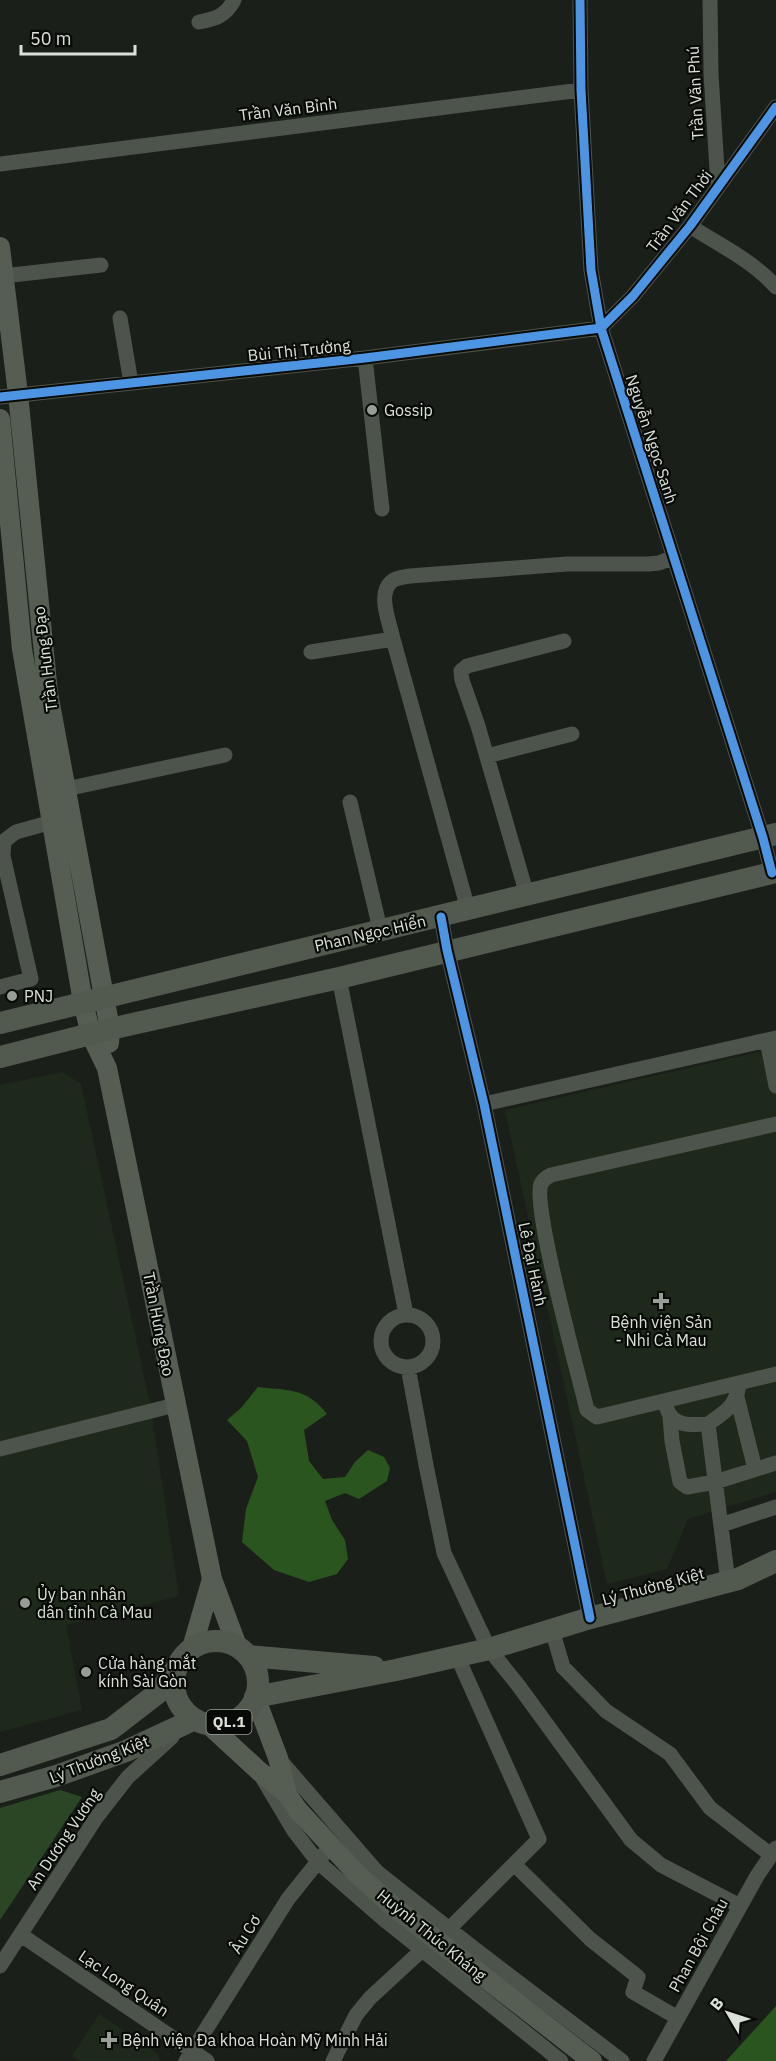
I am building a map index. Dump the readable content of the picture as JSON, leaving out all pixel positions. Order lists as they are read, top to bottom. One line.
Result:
{"streets":{"highway":["Phan Ngọc Hiển","Lý Thường Kiệt","QL.1"],"main road":["Trần Hưng Đạo","Huỳnh Thúc Kháng"],"street":["Trần Văn Phú","Trần Văn Bỉnh","Trần Văn Thời","Bùi Thị Trường","Nguyễn Ngọc Sanh","Lê Đại Hành","An Dương Vương","Âu Cơ","Phan Bội Châu","Lạc Long Quân"]},"crossings":[["Trần Văn Phú","Trần Văn Thời"],["Trần Văn Bỉnh","Nguyễn Ngọc Sanh"],["Trần Văn Thời","Bùi Thị Trường"],["Trần Văn Thời","Nguyễn Ngọc Sanh"],["Bùi Thị Trường","Nguyễn Ngọc Sanh"],["Bùi Thị Trường","Trần Hưng Đạo"],["Nguyễn Ngọc Sanh","Phan Ngọc Hiển"],["Trần Hưng Đạo","Phan Ngọc Hiển"],["Trần Hưng Đạo","Lý Thường Kiệt"],["Trần Hưng Đạo","QL.1"],["Trần Hưng Đạo","An Dương Vương"],["Trần Hưng Đạo","Huỳnh Thúc Kháng"],["Phan Ngọc Hiển","Lê Đại Hành"],["Lê Đại Hành","Lý Thường Kiệt"],["Lý Thường Kiệt","QL.1"],["Lý Thường Kiệt","An Dương Vương"],["Lý Thường Kiệt","Huỳnh Thúc Kháng"],["QL.1","An Dương Vương"],["QL.1","Huỳnh Thúc Kháng"],["An Dương Vương","Huỳnh Thúc Kháng"],["An Dương Vương","Lạc Long Quân"],["Âu Cơ","Lạc Long Quân"]],"places":{"other":["Gossip","PNJ","Ủy ban nhân dân tỉnh Cà Mau","Cửa hàng mắt kính Sài Gòn"],"health":["Bệnh viện Sản - Nhi Cà Mau","Bệnh viện Đa khoa Hoàn Mỹ Minh Hải"]},"scale_bar":"50 m","north":"top left"}
